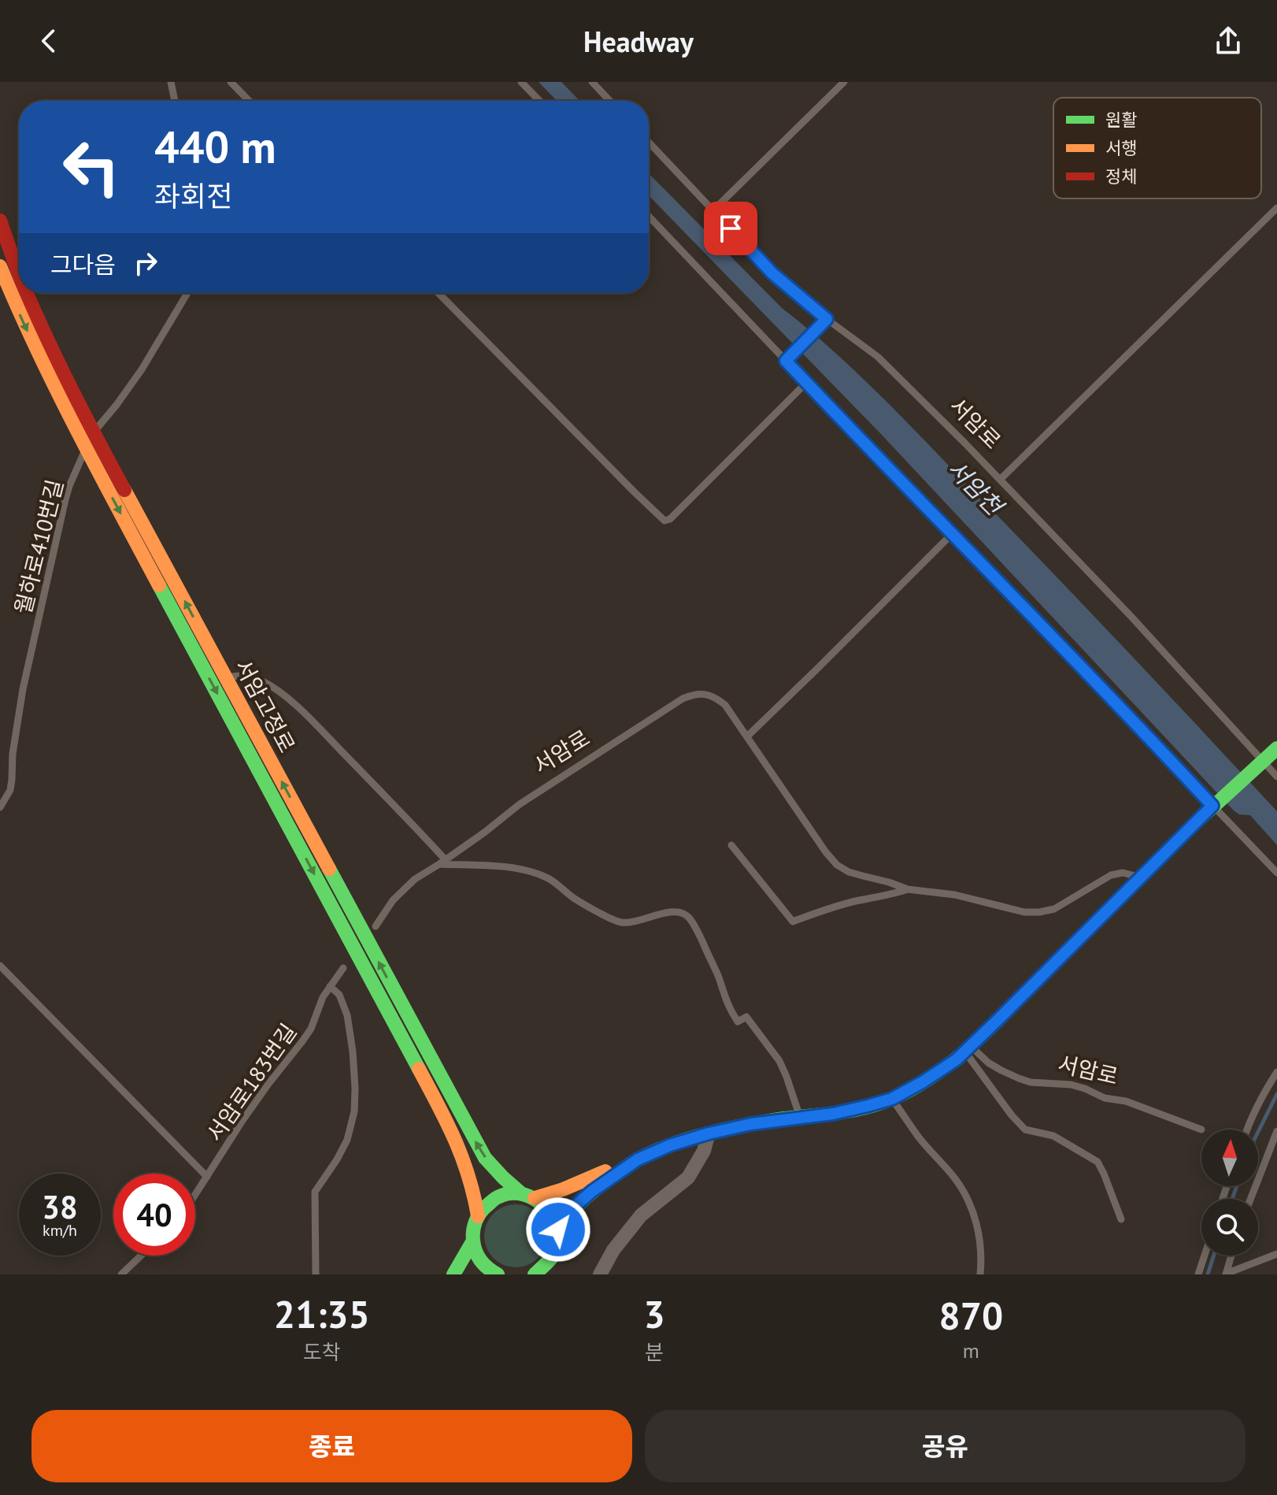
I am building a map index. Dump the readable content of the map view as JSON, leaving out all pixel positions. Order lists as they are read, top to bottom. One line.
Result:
{"streets":{"main road":["서암고정로"],"lane":["서암로","월하로410번길","서암로183번길"]},"crossings":[["월하로410번길","서암고정로"]],"water":["서암천"],"legend":["원활","서행","정체"],"north":"top","page":{"header":"Headway","turn":["440 m","좌회전"],"then":"그다음","speed":"38 km/h","limit":"40","eta":["21:35","도착","3","분","870","m"],"buttons":["종료","공유"]}}
